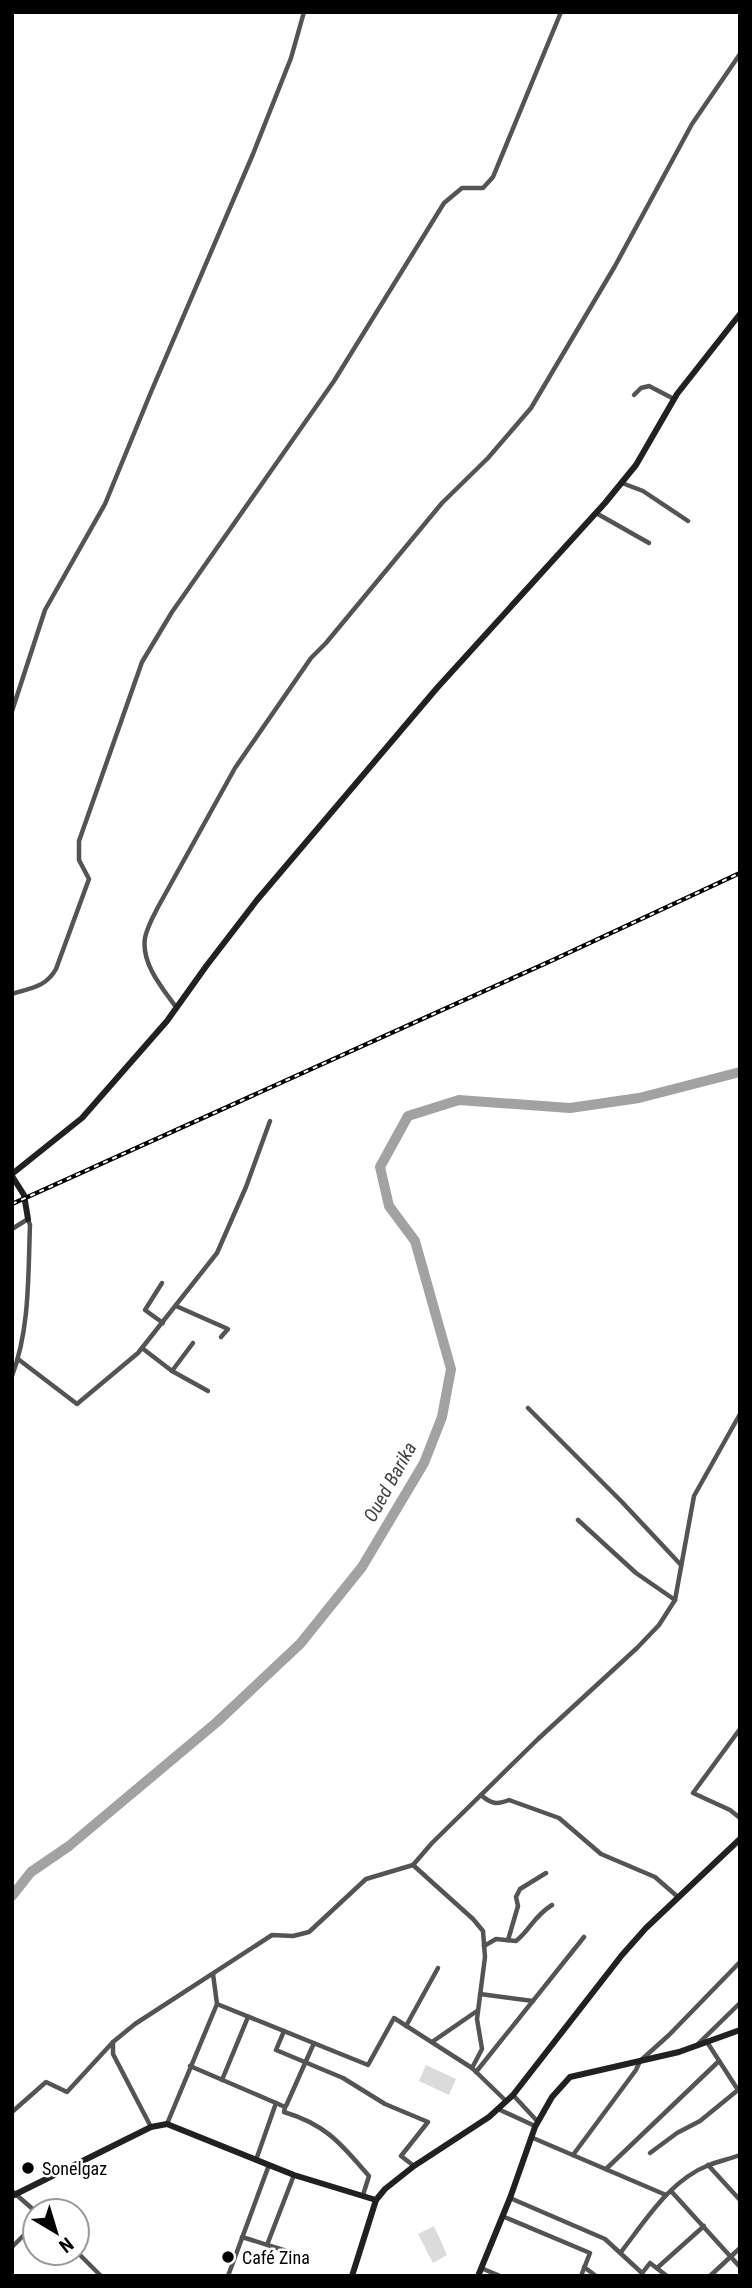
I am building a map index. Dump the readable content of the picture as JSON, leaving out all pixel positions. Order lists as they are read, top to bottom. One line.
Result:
{"water":["Oued Barika"],"places":["Sonelgaz","Café Zina"],"north":"bottom right"}
